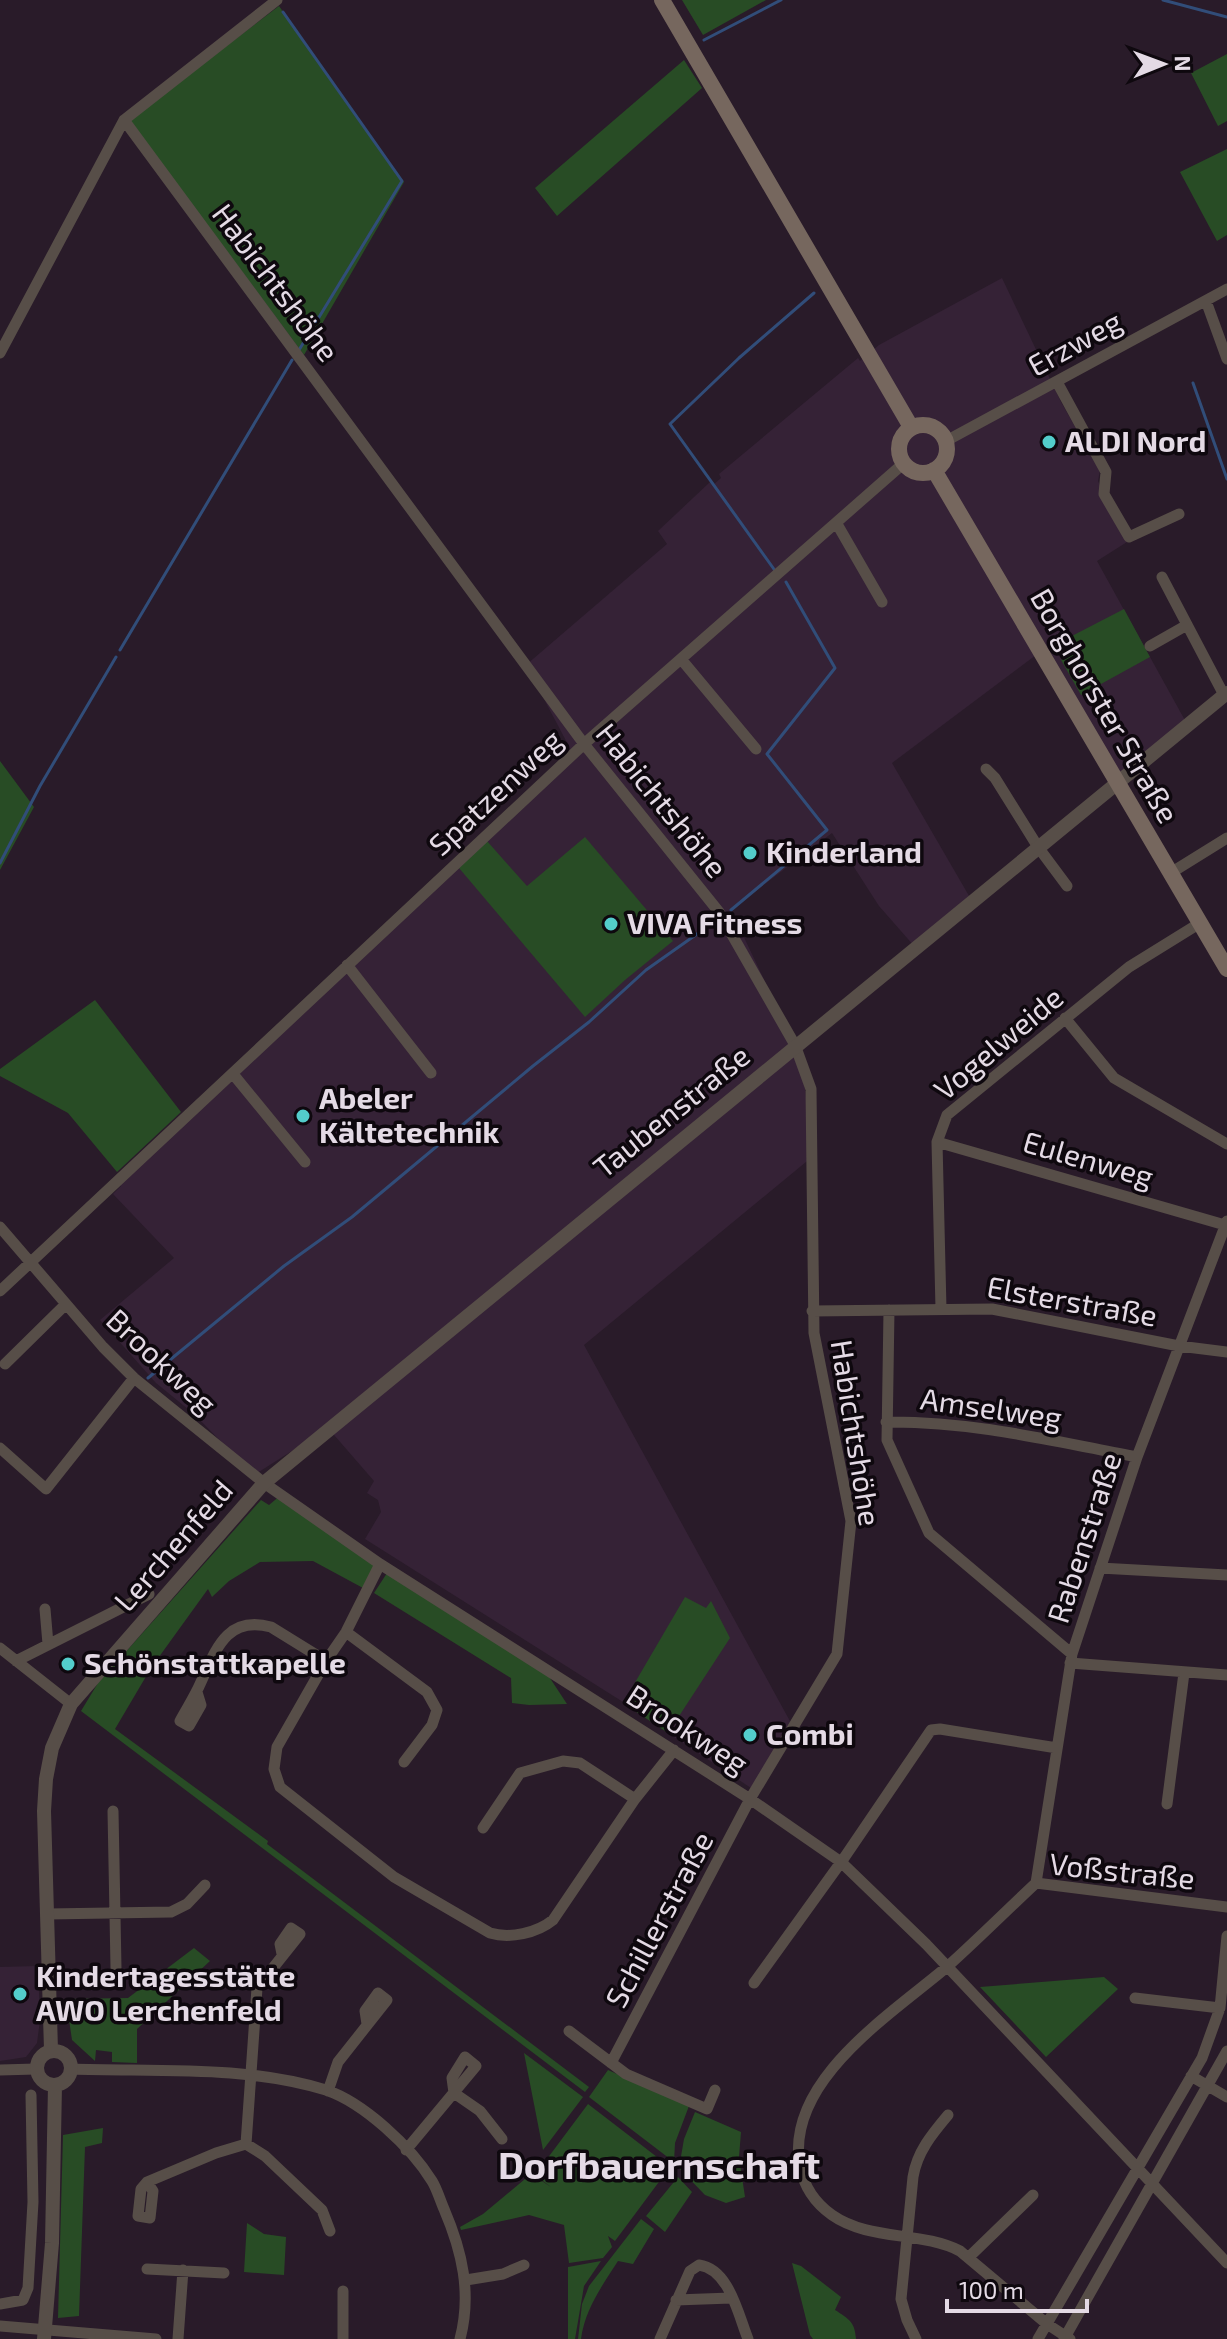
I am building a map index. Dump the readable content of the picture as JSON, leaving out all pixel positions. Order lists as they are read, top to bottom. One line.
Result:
{"streets":{"main road":["Borghorster Straße"],"street":["Habichtshöhe","Erzweg","Spatzenweg","Vogelweide","Taubenstraße","Eulenweg","Elsterstraße","Brookweg","Amselweg","Rabenstraße","Lerchenfeld","Voßstraße","Schillerstraße"]},"crossings":[["Habichtshöhe","Spatzenweg"],["Habichtshöhe","Taubenstraße"],["Habichtshöhe","Elsterstraße"],["Habichtshöhe","Brookweg"],["Habichtshöhe","Schillerstraße"],["Erzweg","Borghorster Straße"],["Erzweg","Spatzenweg"],["Borghorster Straße","Spatzenweg"],["Borghorster Straße","Vogelweide"],["Borghorster Straße","Taubenstraße"],["Spatzenweg","Brookweg"],["Vogelweide","Eulenweg"],["Vogelweide","Elsterstraße"],["Taubenstraße","Brookweg"],["Taubenstraße","Lerchenfeld"],["Eulenweg","Rabenstraße"],["Elsterstraße","Rabenstraße"],["Brookweg","Lerchenfeld"],["Brookweg","Voßstraße"],["Brookweg","Schillerstraße"],["Amselweg","Rabenstraße"],["Rabenstraße","Voßstraße"]],"districts":["Dorfbauernschaft"],"places":["ALDI Nord","Kinderland","VIVA Fitness","Abeler Kältetechnik","Schönstattkapelle","Combi","Kindertagesstätte AWO Lerchenfeld"],"scale_bar":"100 m","north":"right"}
